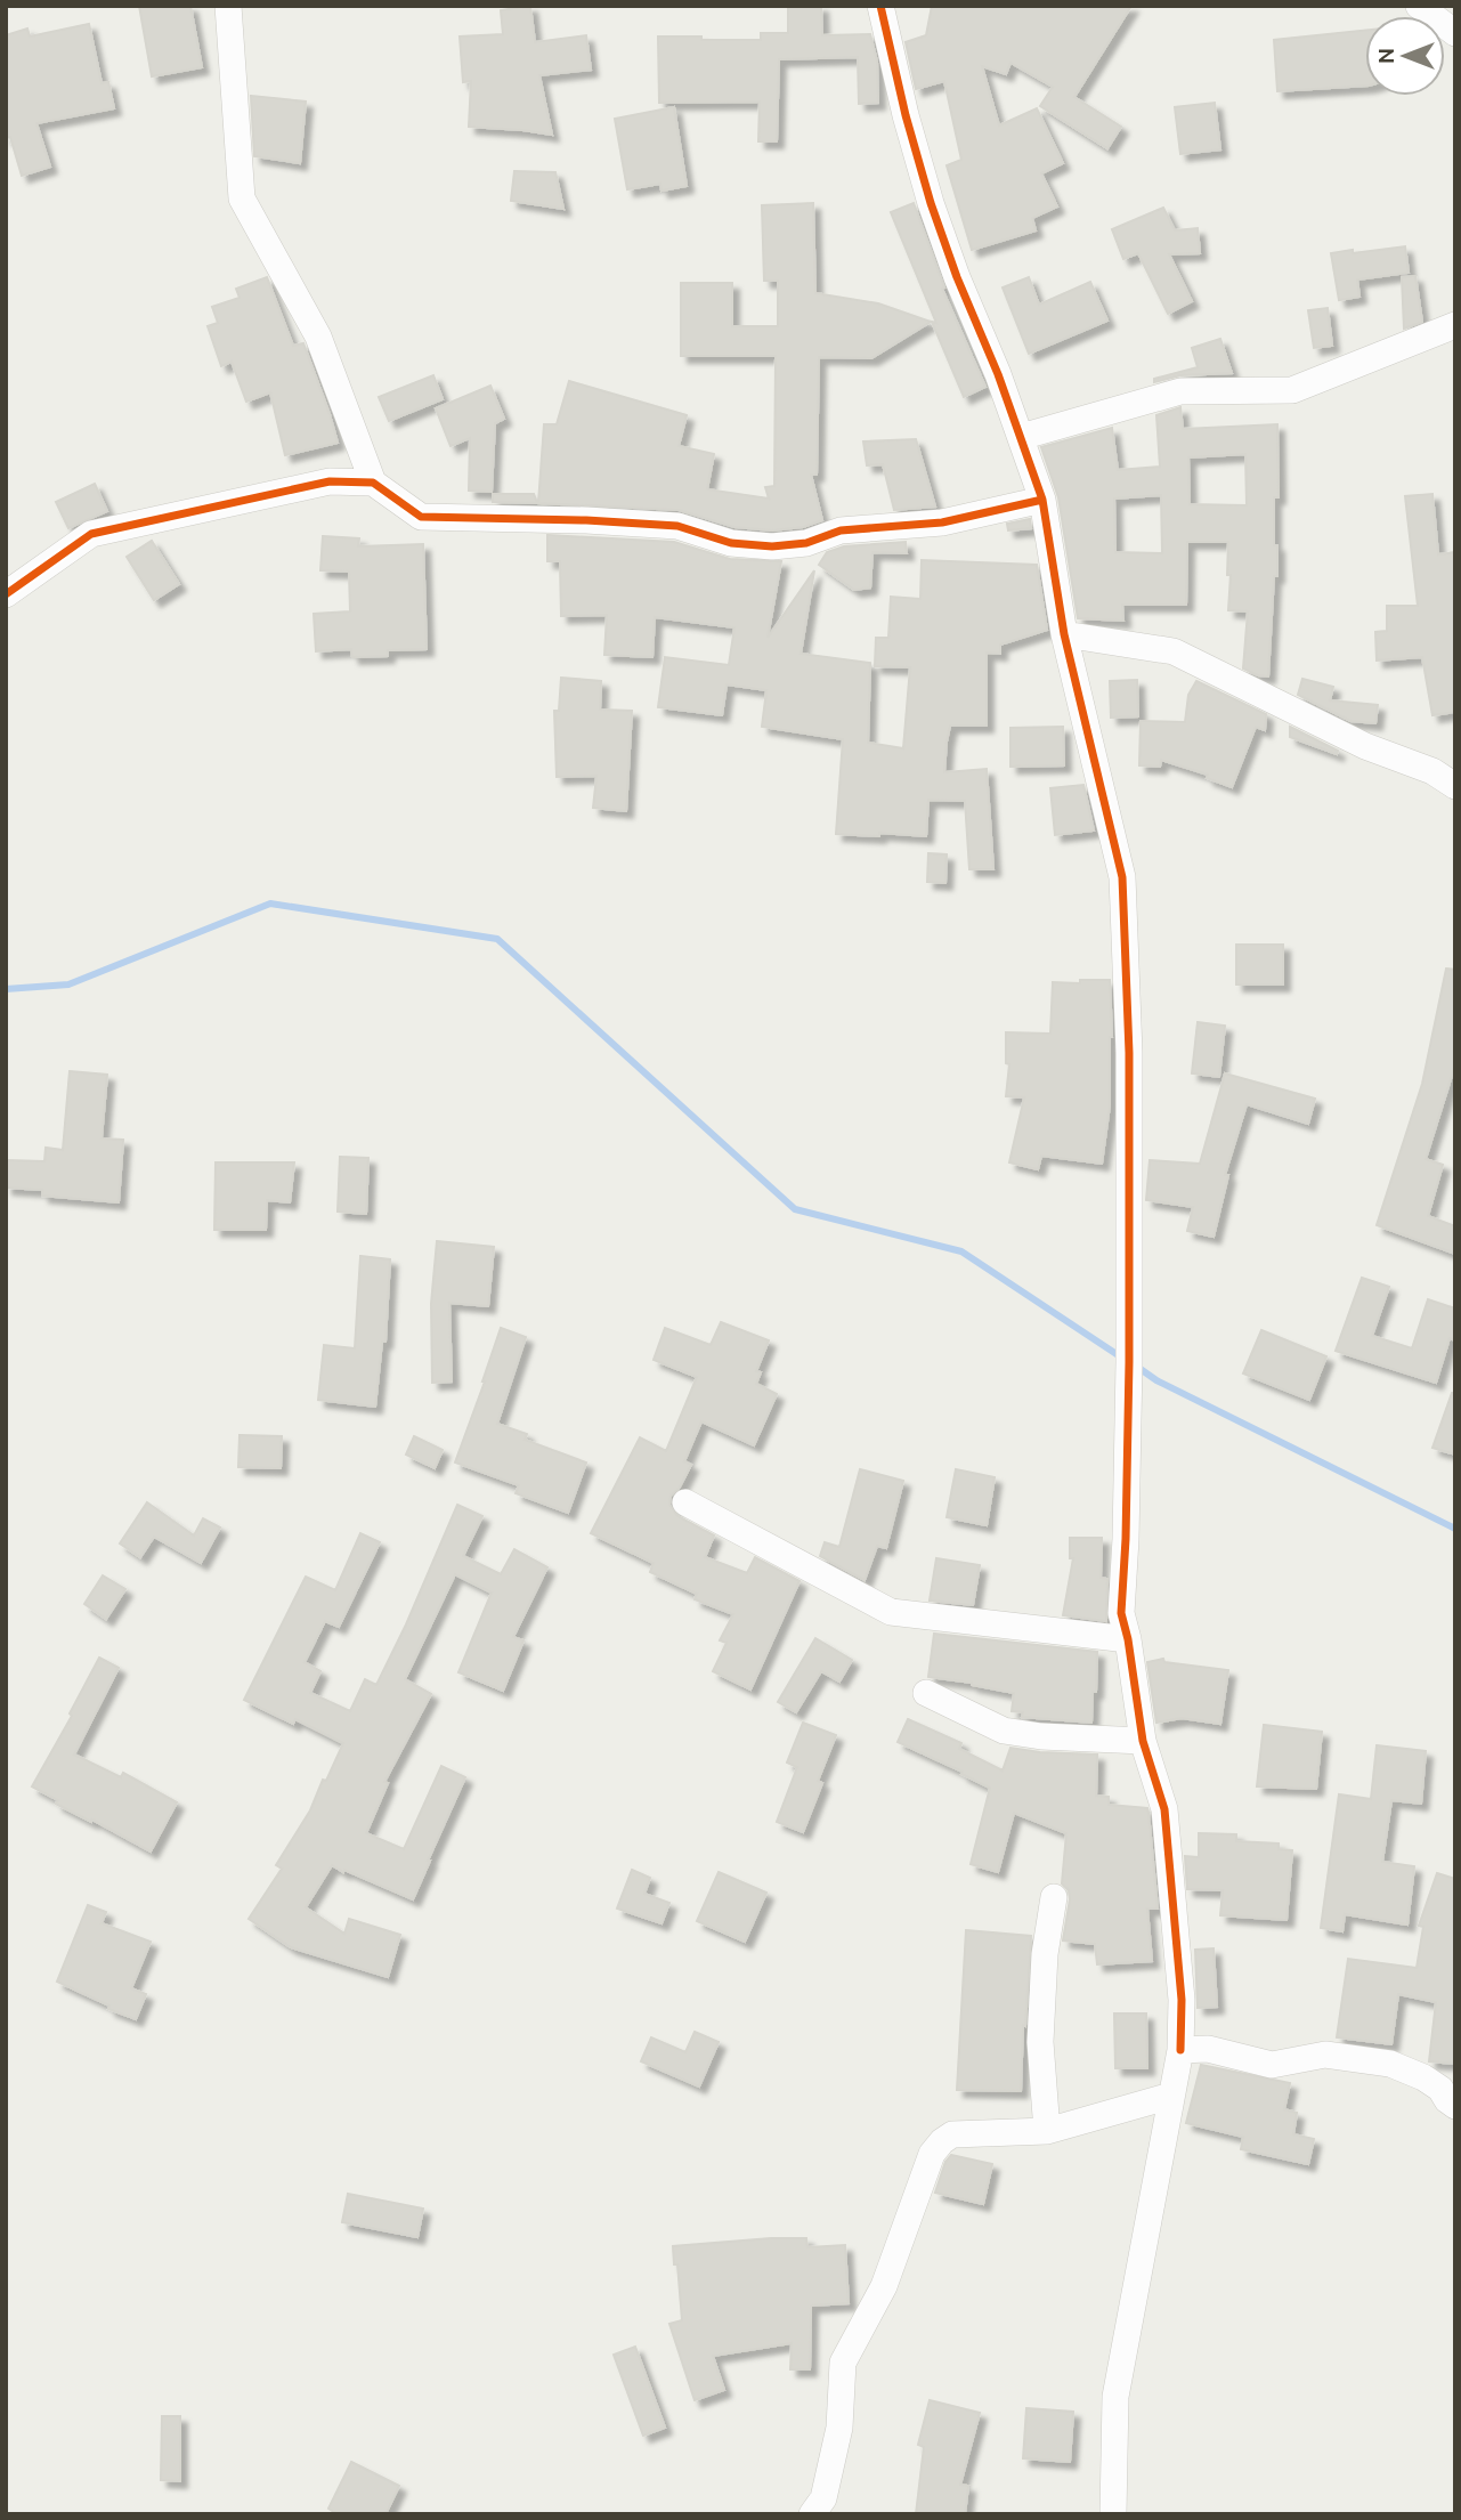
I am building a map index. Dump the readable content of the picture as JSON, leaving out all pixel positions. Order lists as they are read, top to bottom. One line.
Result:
{"north":"left"}
